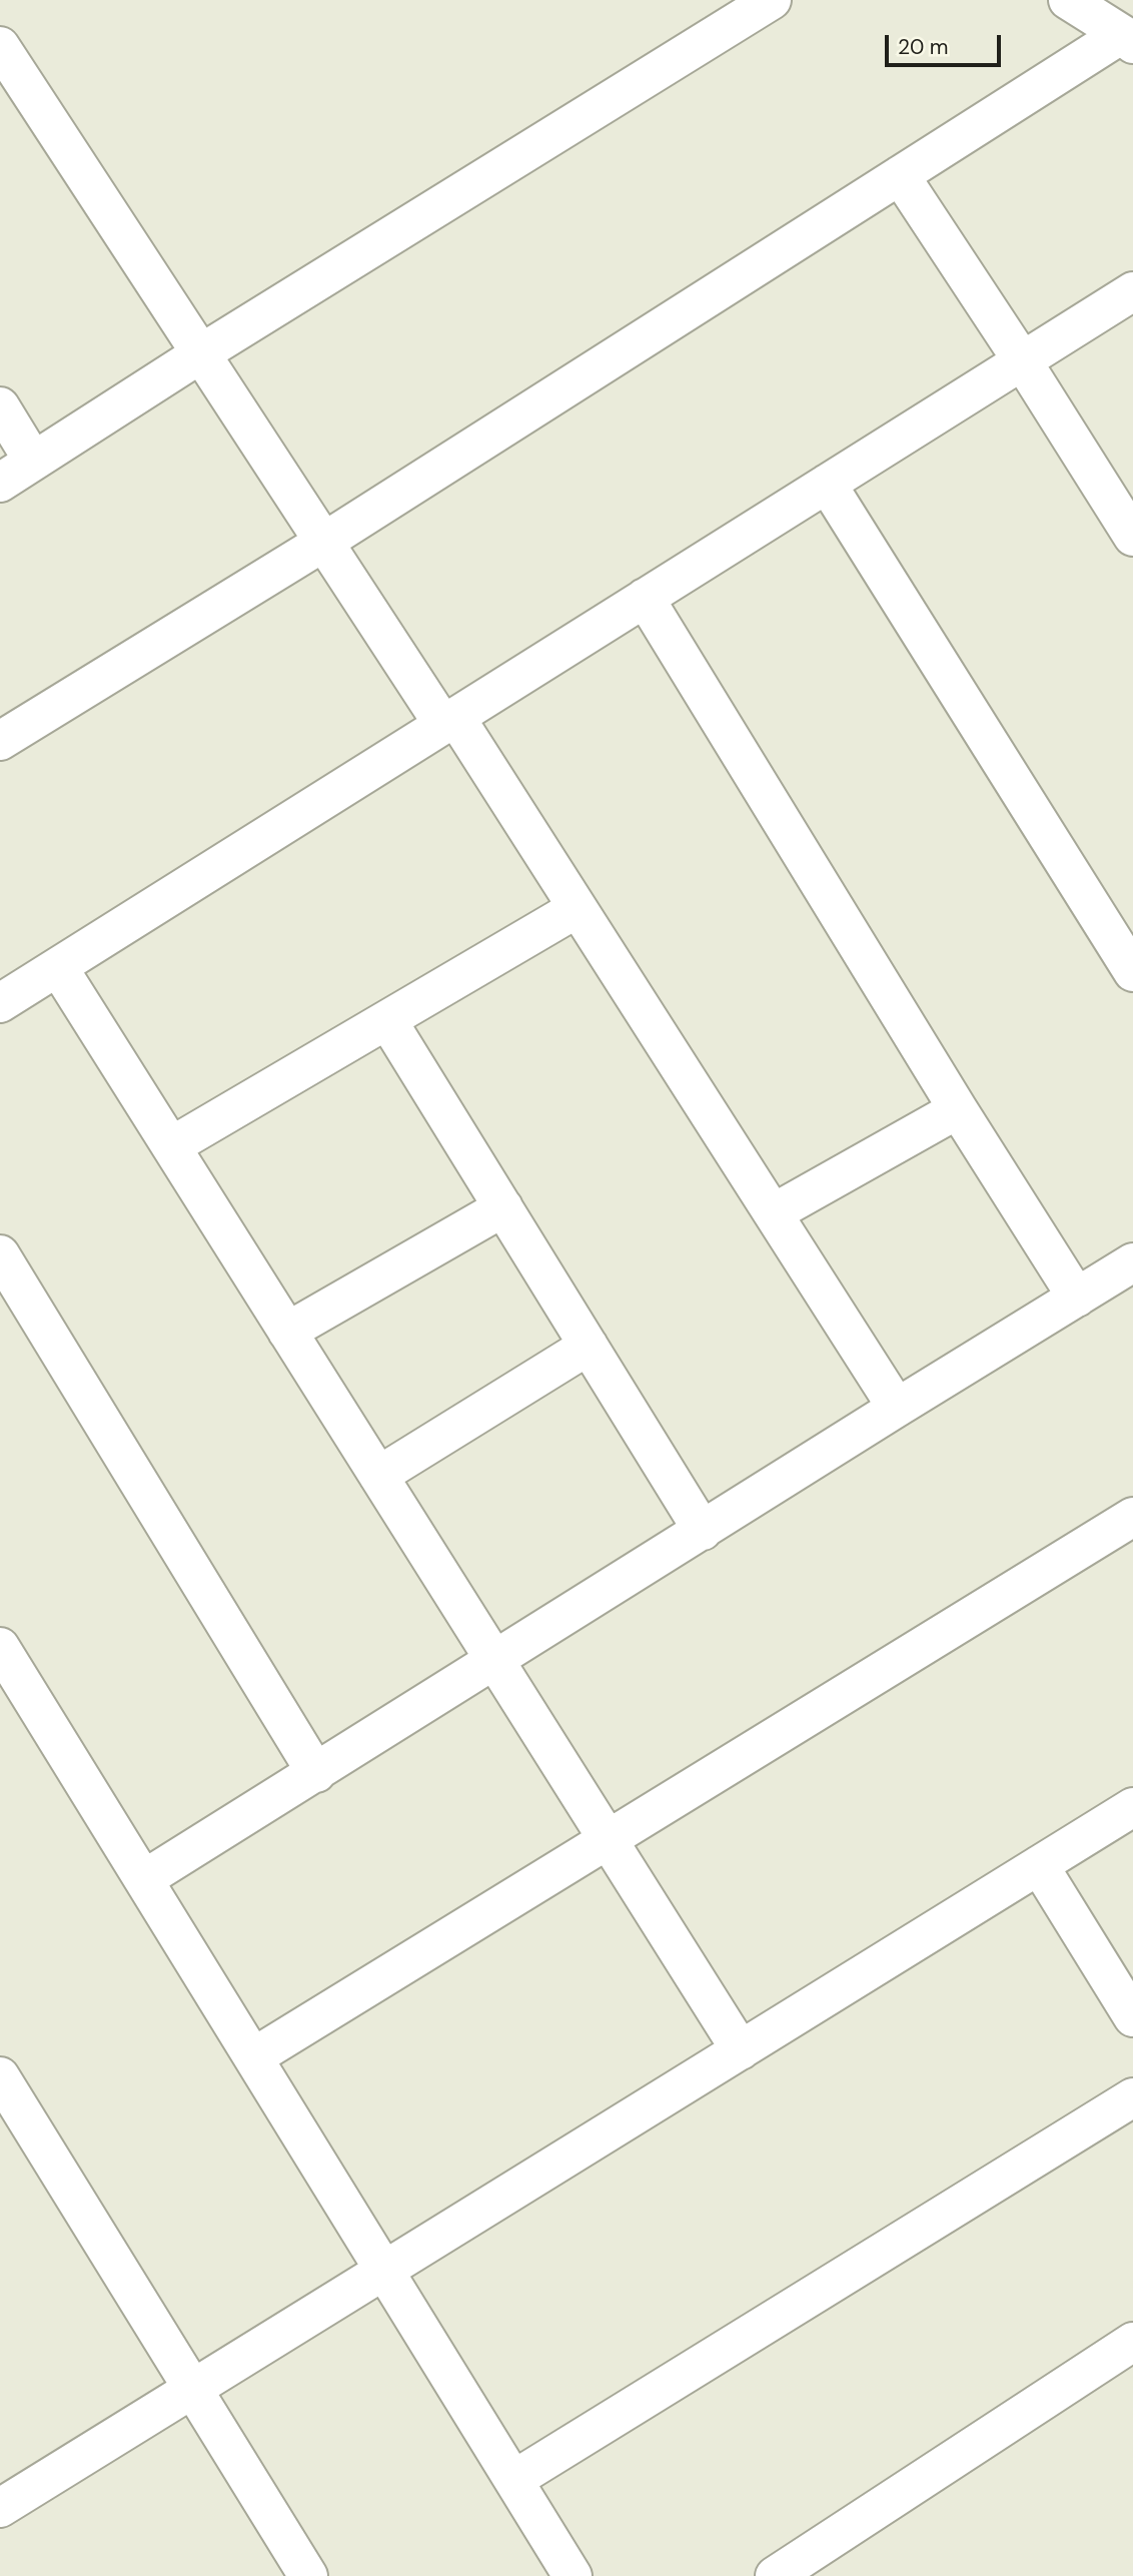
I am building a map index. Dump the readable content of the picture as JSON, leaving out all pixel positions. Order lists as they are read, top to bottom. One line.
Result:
{"scale_bar":"20 m"}
